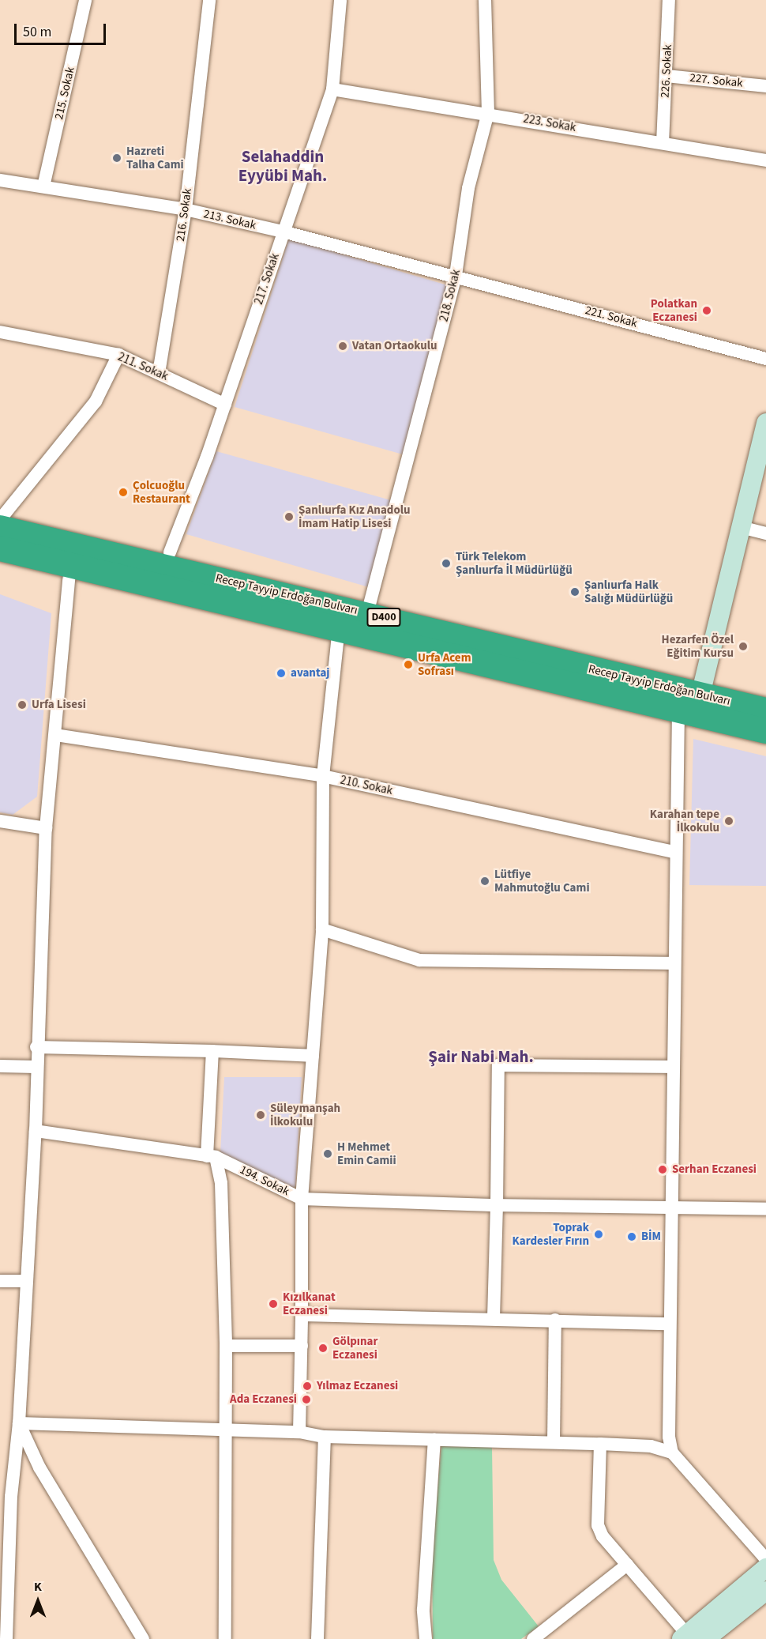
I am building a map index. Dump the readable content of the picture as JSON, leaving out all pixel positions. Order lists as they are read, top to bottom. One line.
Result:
{"streets":{"highway":["Recep Tayyip Erdoğan Bulvarı","D400"],"street":["226. Sokak","227. Sokak","215. Sokak","223. Sokak","216. Sokak","213. Sokak","217. Sokak","218. Sokak","221. Sokak","211. Sokak","210. Sokak","194. Sokak"]},"crossings":[["226. Sokak","227. Sokak"],["226. Sokak","223. Sokak"],["215. Sokak","213. Sokak"],["223. Sokak","217. Sokak"],["223. Sokak","218. Sokak"],["216. Sokak","213. Sokak"],["216. Sokak","211. Sokak"],["213. Sokak","217. Sokak"],["213. Sokak","218. Sokak"],["213. Sokak","221. Sokak"],["217. Sokak","211. Sokak"],["218. Sokak","221. Sokak"],["218. Sokak","Recep Tayyip Erdoğan Bulvarı"]],"districts":["Selahaddin Eyyübi Mah.","Şair Nabi Mah."],"places":["Hazreti Talha Cami","Polatkan Eczanesi","Vatan Ortaokulu","Çolcuoğlu Restaurant","Şanlıurfa Kız Anadolu İmam Hatip Lisesi","Türk Telekom Şanlıurfa İl Müdürlüğü","Şanlıurfa Halk Salığı Müdürlüğü","Hezarfen Özel Eğitim Kursu","Urfa Acem Sofrası","avantaj","Urfa Lisesi","Karahan tepe İlkokulu","Lütfiye Mahmutoğlu Cami","Süleymanşah İlkokulu","H Mehmet Emin Camii","Serhan Eczanesi","Toprak Kardesler Fırın","BİM","Kızılkanat Eczanesi","Gölpınar Eczanesi","Yılmaz Eczanesi","Ada Eczanesi"],"scale_bar":"50 m","north":"top"}
